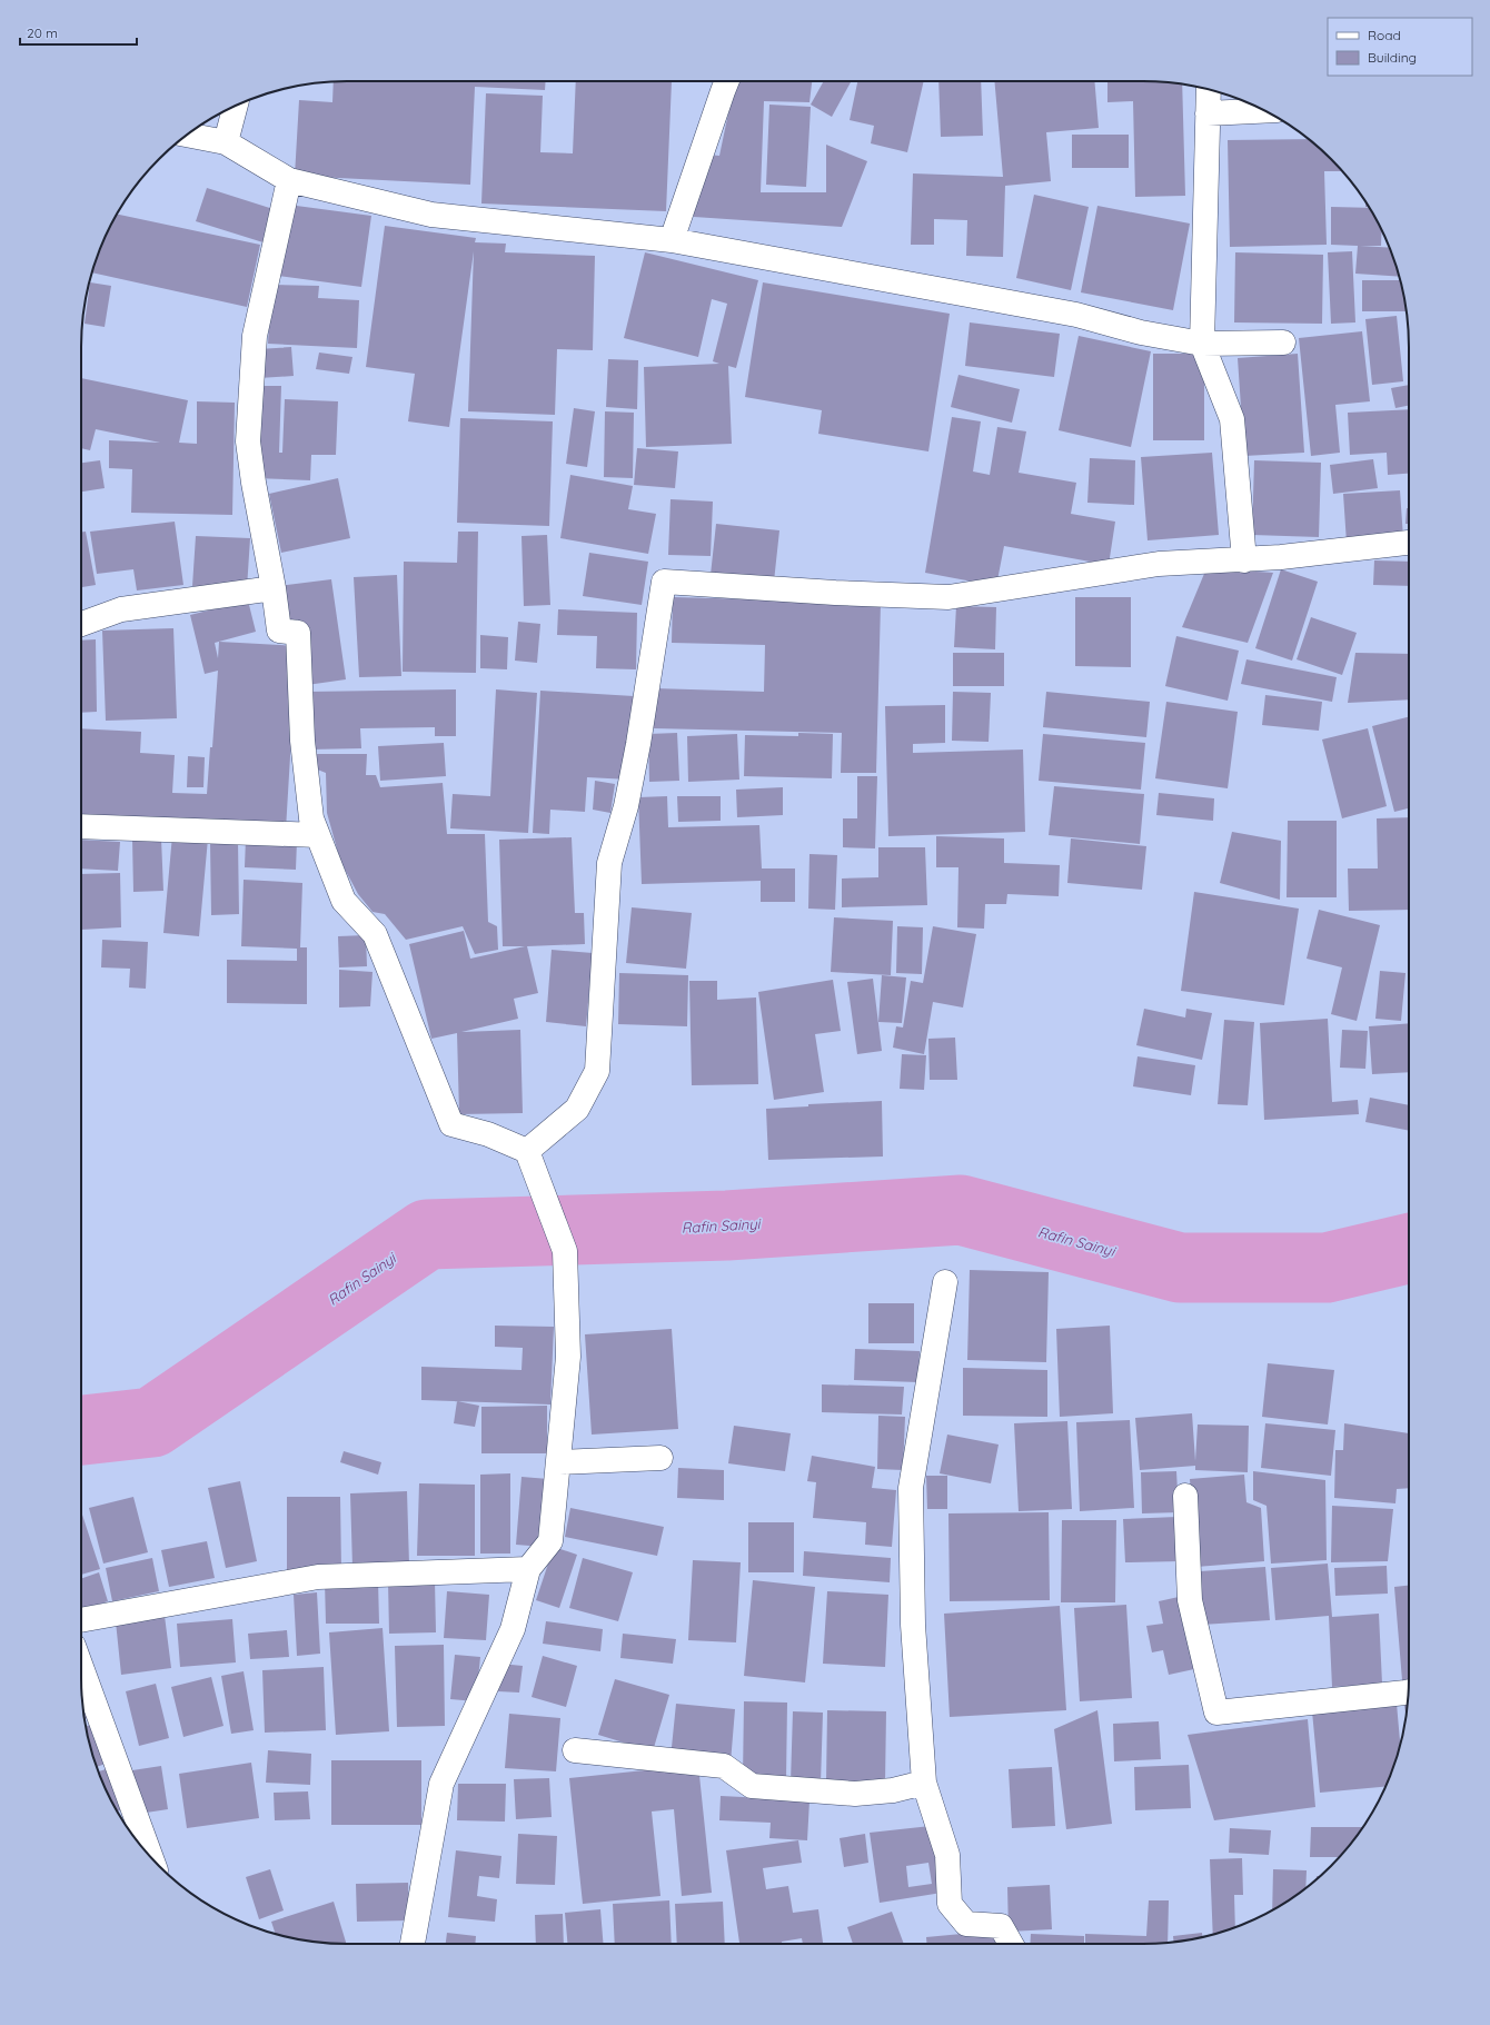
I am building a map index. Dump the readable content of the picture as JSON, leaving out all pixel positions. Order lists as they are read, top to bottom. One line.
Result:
{"water":["Rafin Sainyi"],"legend":["Road","Building"],"scale_bar":"20 m"}
